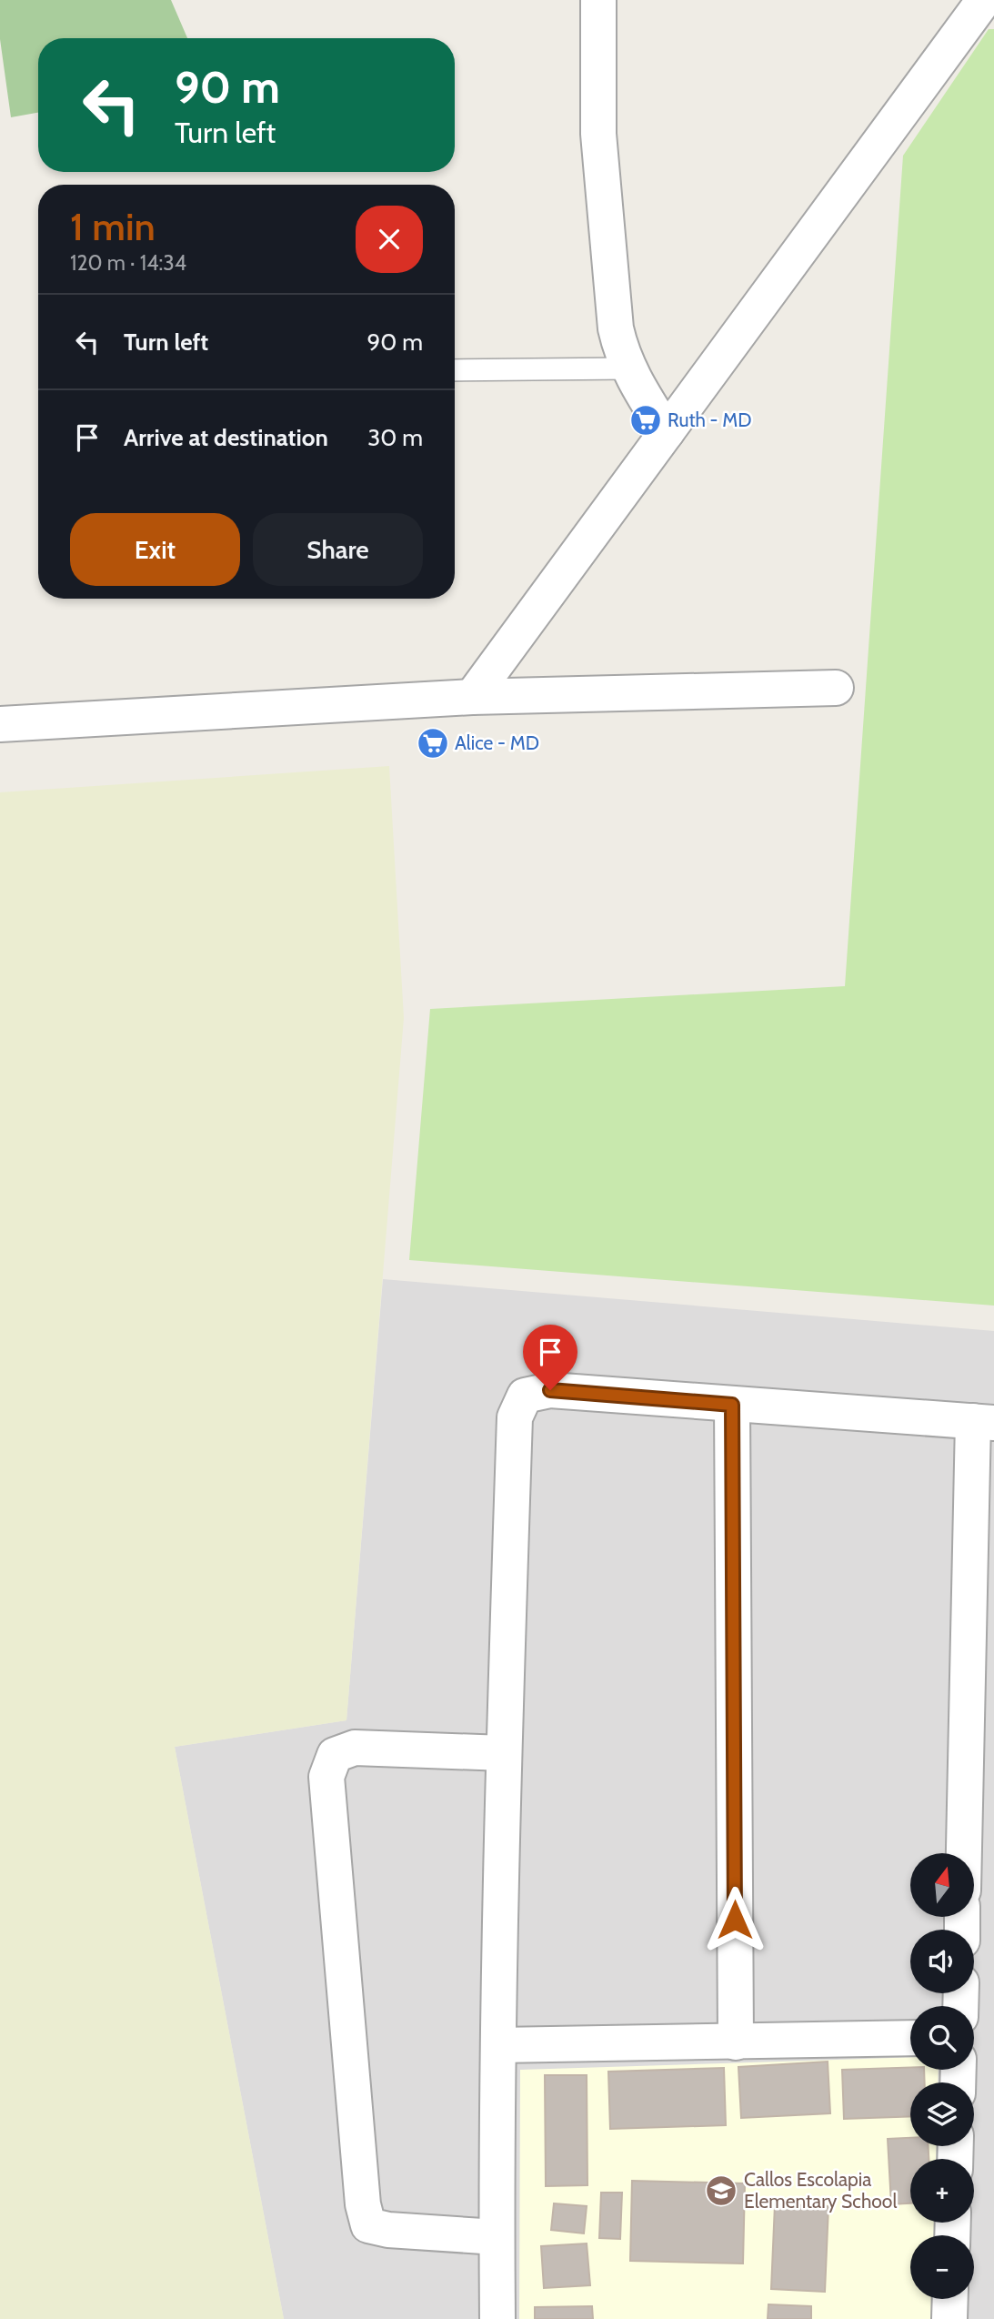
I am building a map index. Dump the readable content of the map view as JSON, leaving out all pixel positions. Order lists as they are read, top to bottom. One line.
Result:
{"places":{"supermarket":["Ruth - MD","Alice - MD"],"school or university":["Callos Escolapia Elementary School"]},"north":"top","page":{"turn":["90 m","Turn left"],"heading":["1 min","120 m · 14:34"],"list":[{"name":"Turn left","value":"90 m"},{"name":"Arrive at destination","value":"30 m"}],"buttons":["Exit","Share"],"map_buttons":["+","−"]}}
